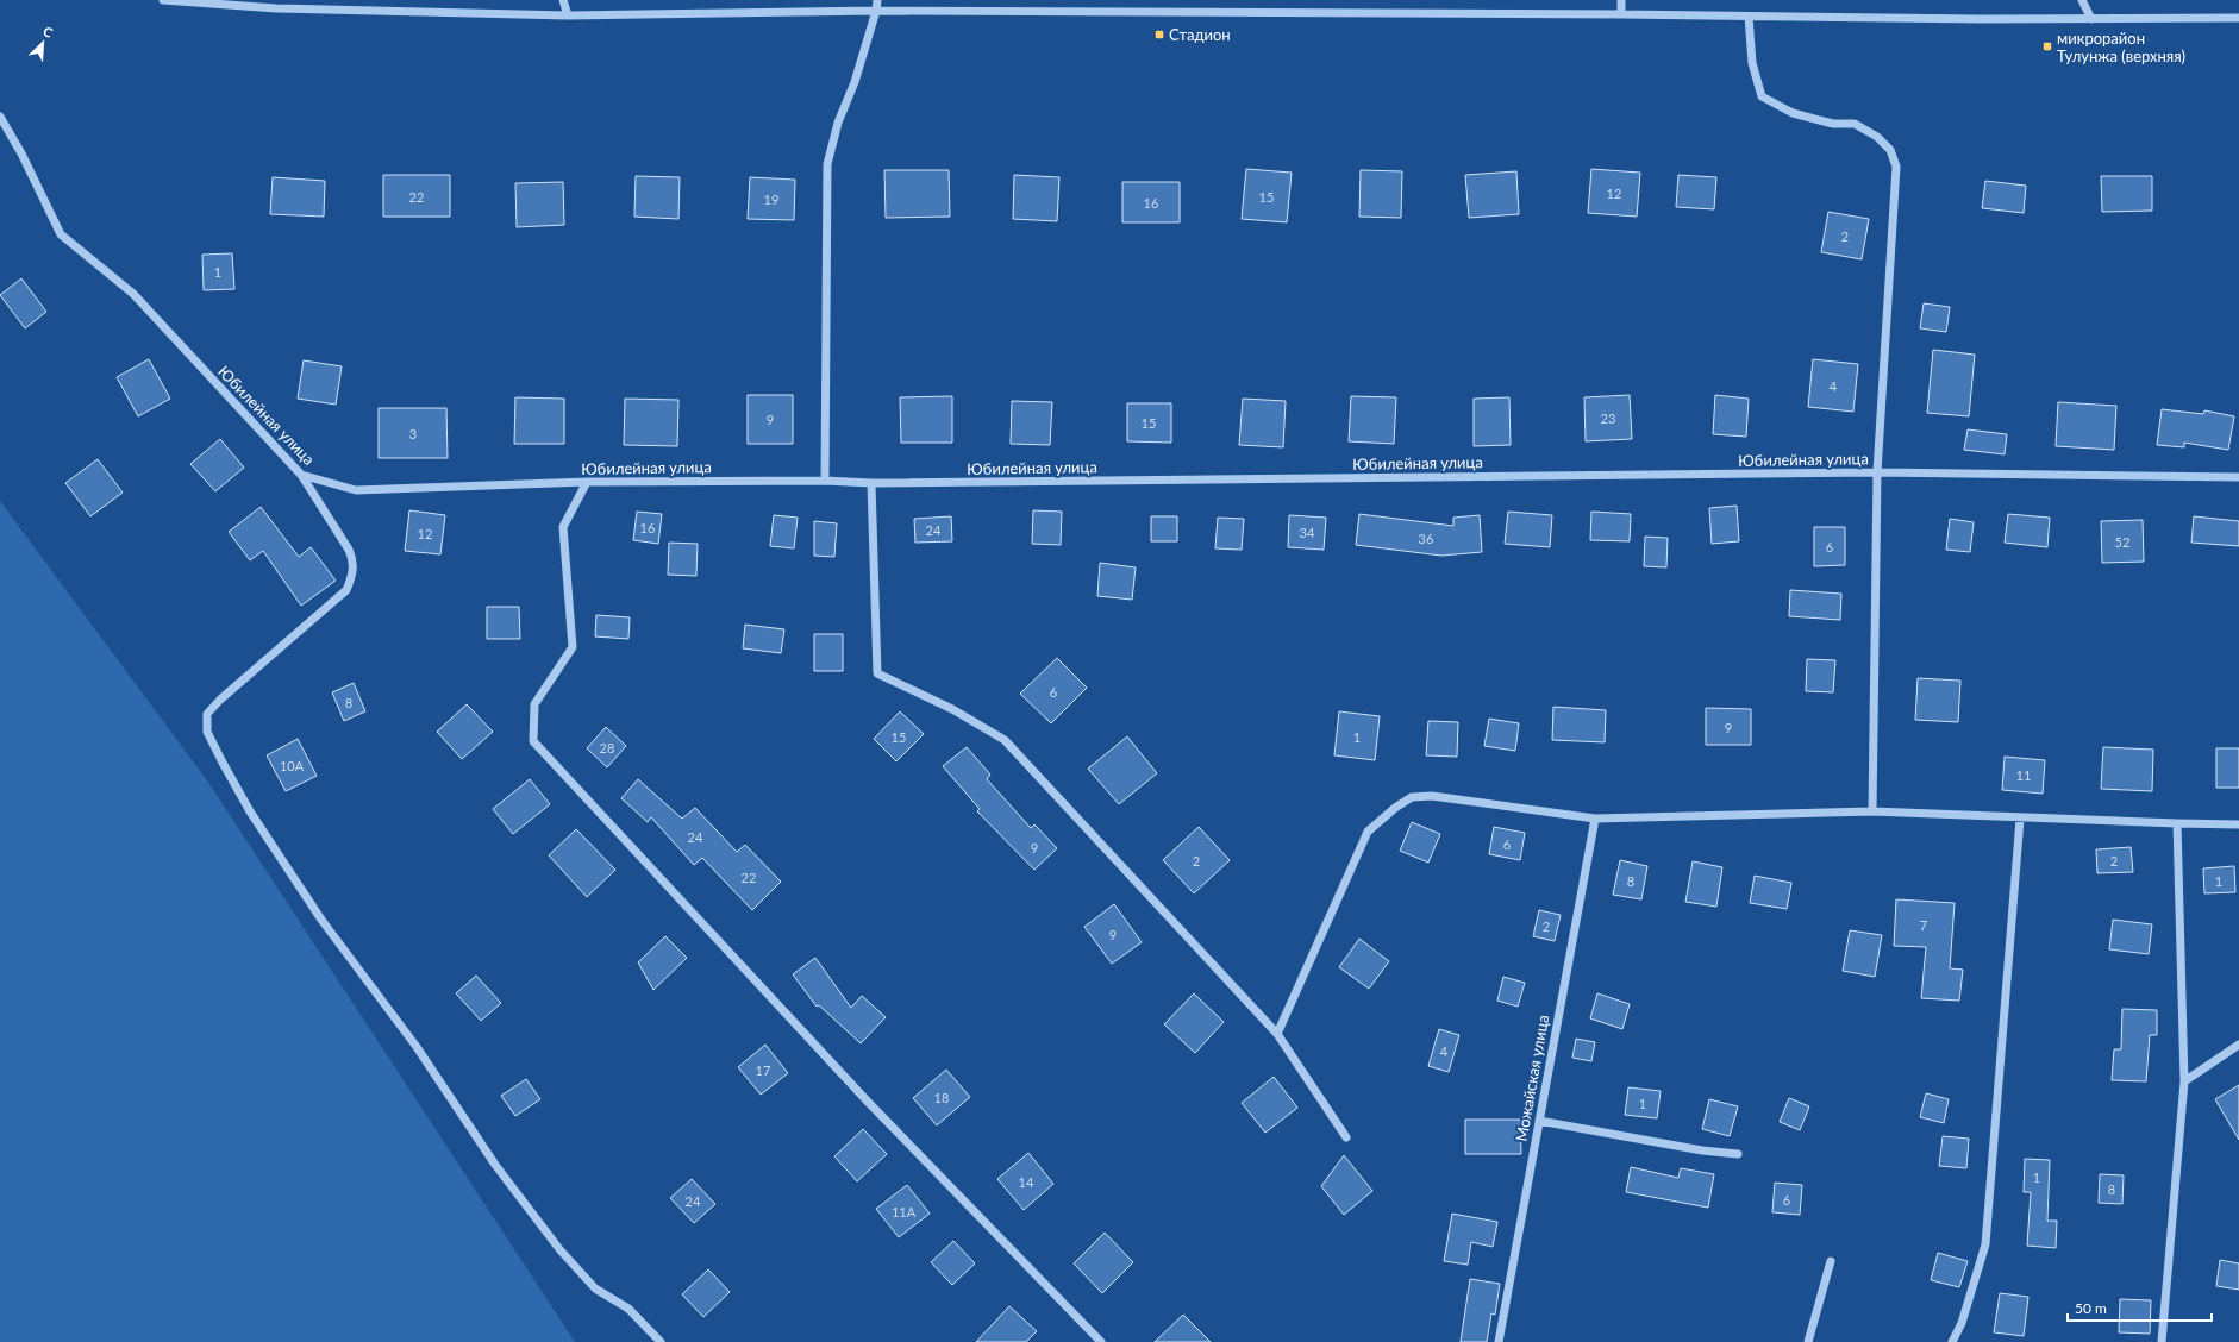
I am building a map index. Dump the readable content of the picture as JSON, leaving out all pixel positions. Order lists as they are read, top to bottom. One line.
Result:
{"streets":{"street":["Юбилейная улица","Можайская улица"]},"places":{"transit":["Стадион","микрорайон Тулунжа (верхняя)"]},"house_numbers":["12","22","15","19","16","2","1","4","23","9","15","3","16","24","34","12","36","52","6","6","8","9","15","1","28","10А","11","24","6","9","2","2","22","8","1","7","2","9","4","17","18","1","1","14","8","6","24","11А"],"scale_bar":"50 m","north":"top right"}
